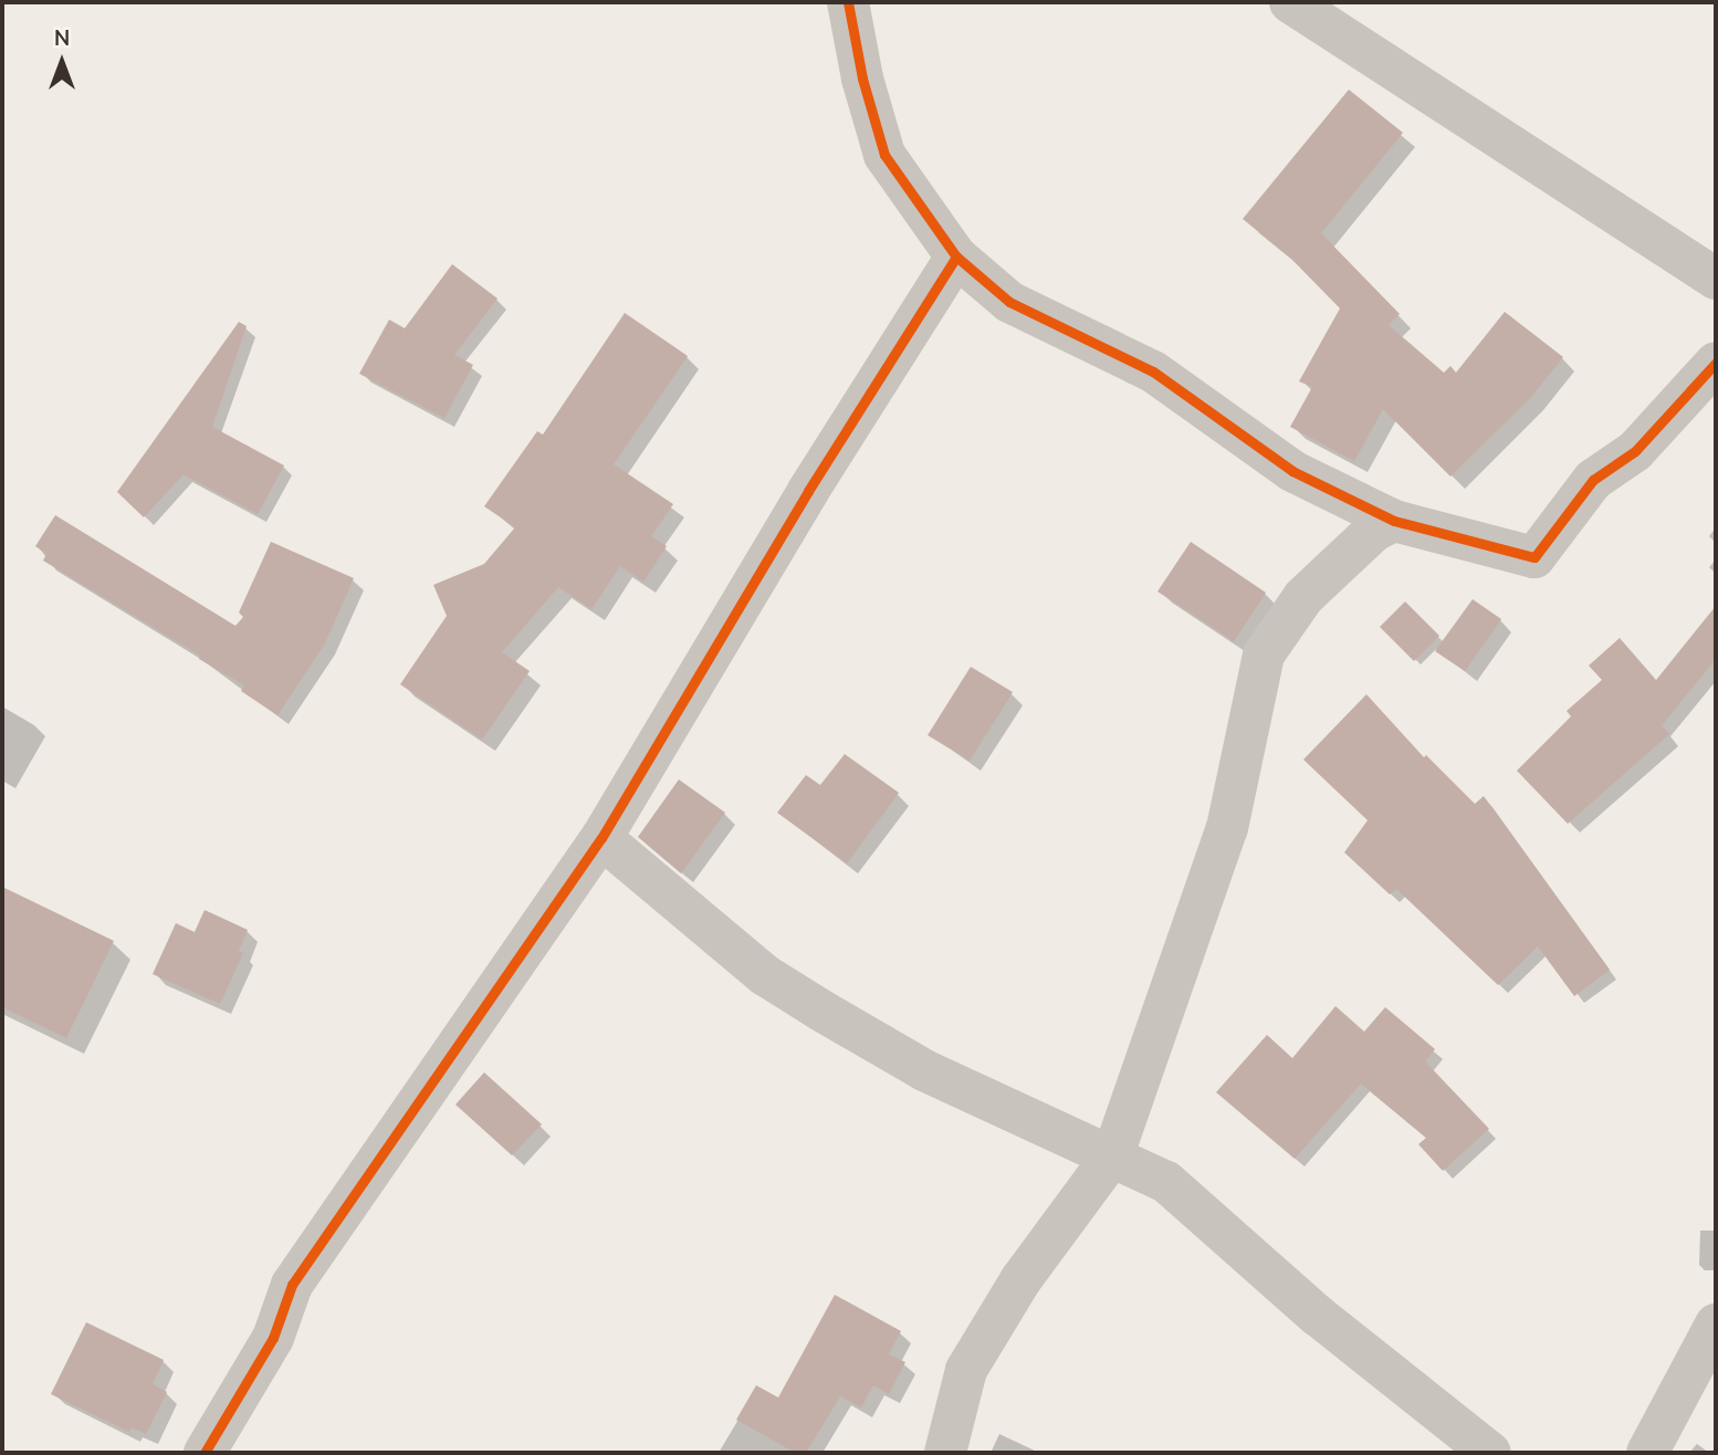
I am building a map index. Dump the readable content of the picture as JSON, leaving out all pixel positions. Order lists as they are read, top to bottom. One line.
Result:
{"north":"top"}
